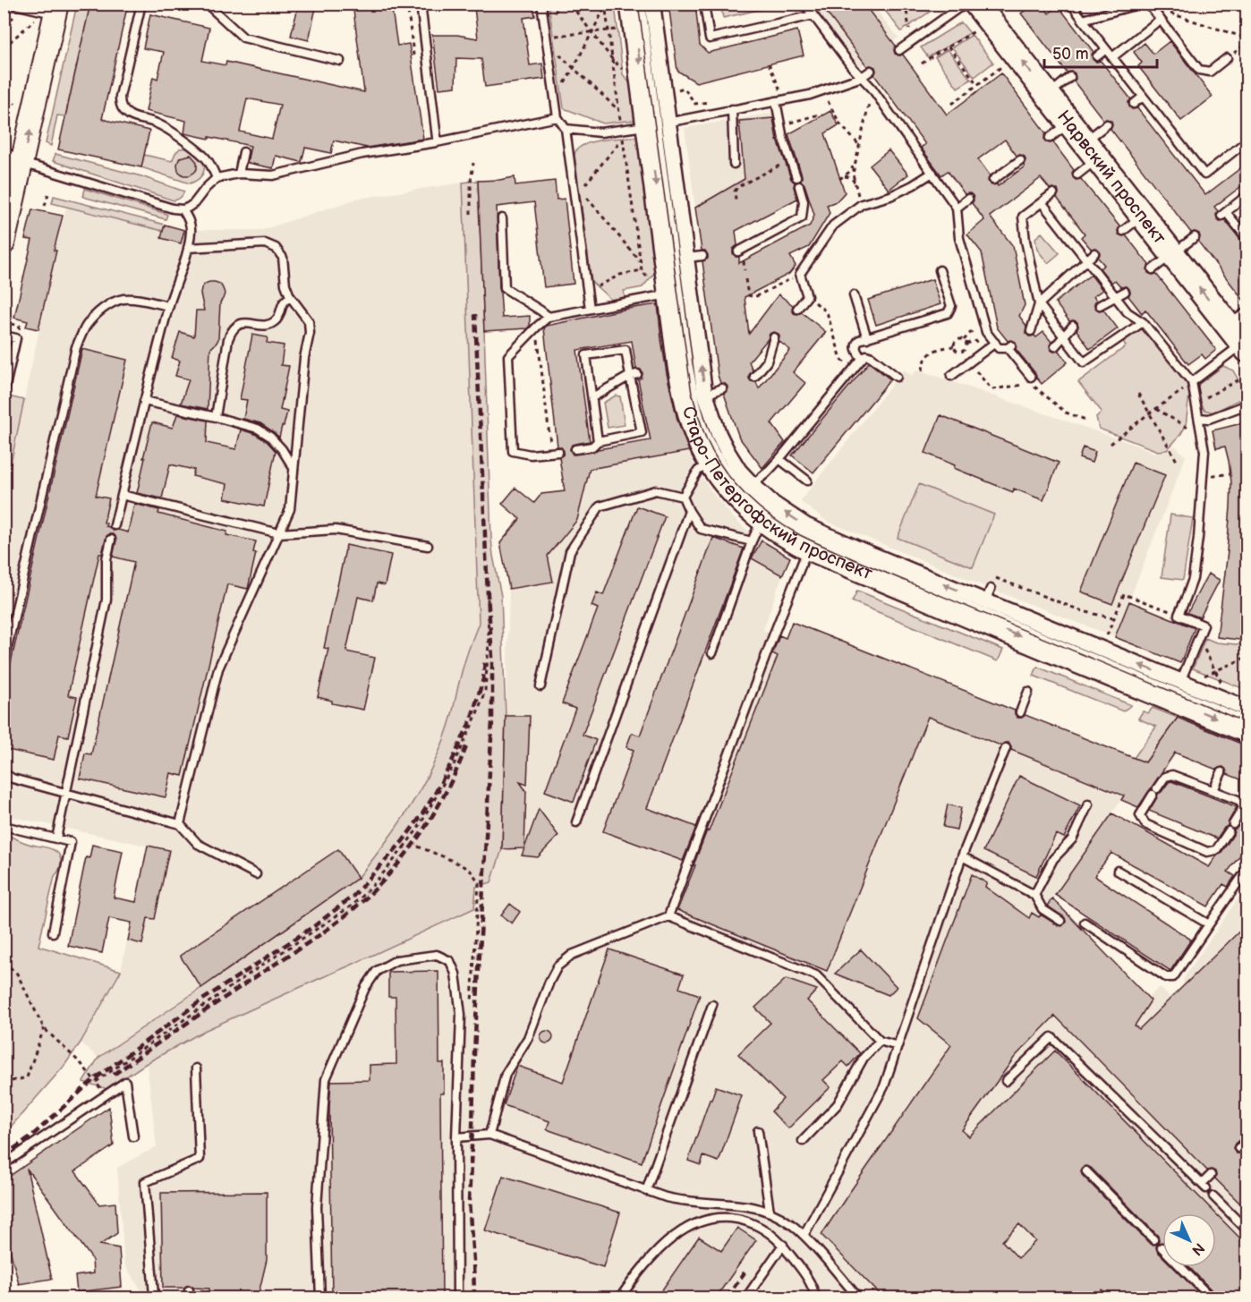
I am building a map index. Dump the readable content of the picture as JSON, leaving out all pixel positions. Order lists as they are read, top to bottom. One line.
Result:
{"streets":{"main road":["Нарвский проспект","Старо-Петергофский проспект"]},"one_way":["Нарвский проспект"],"scale_bar":"50 m","north":"bottom right"}
